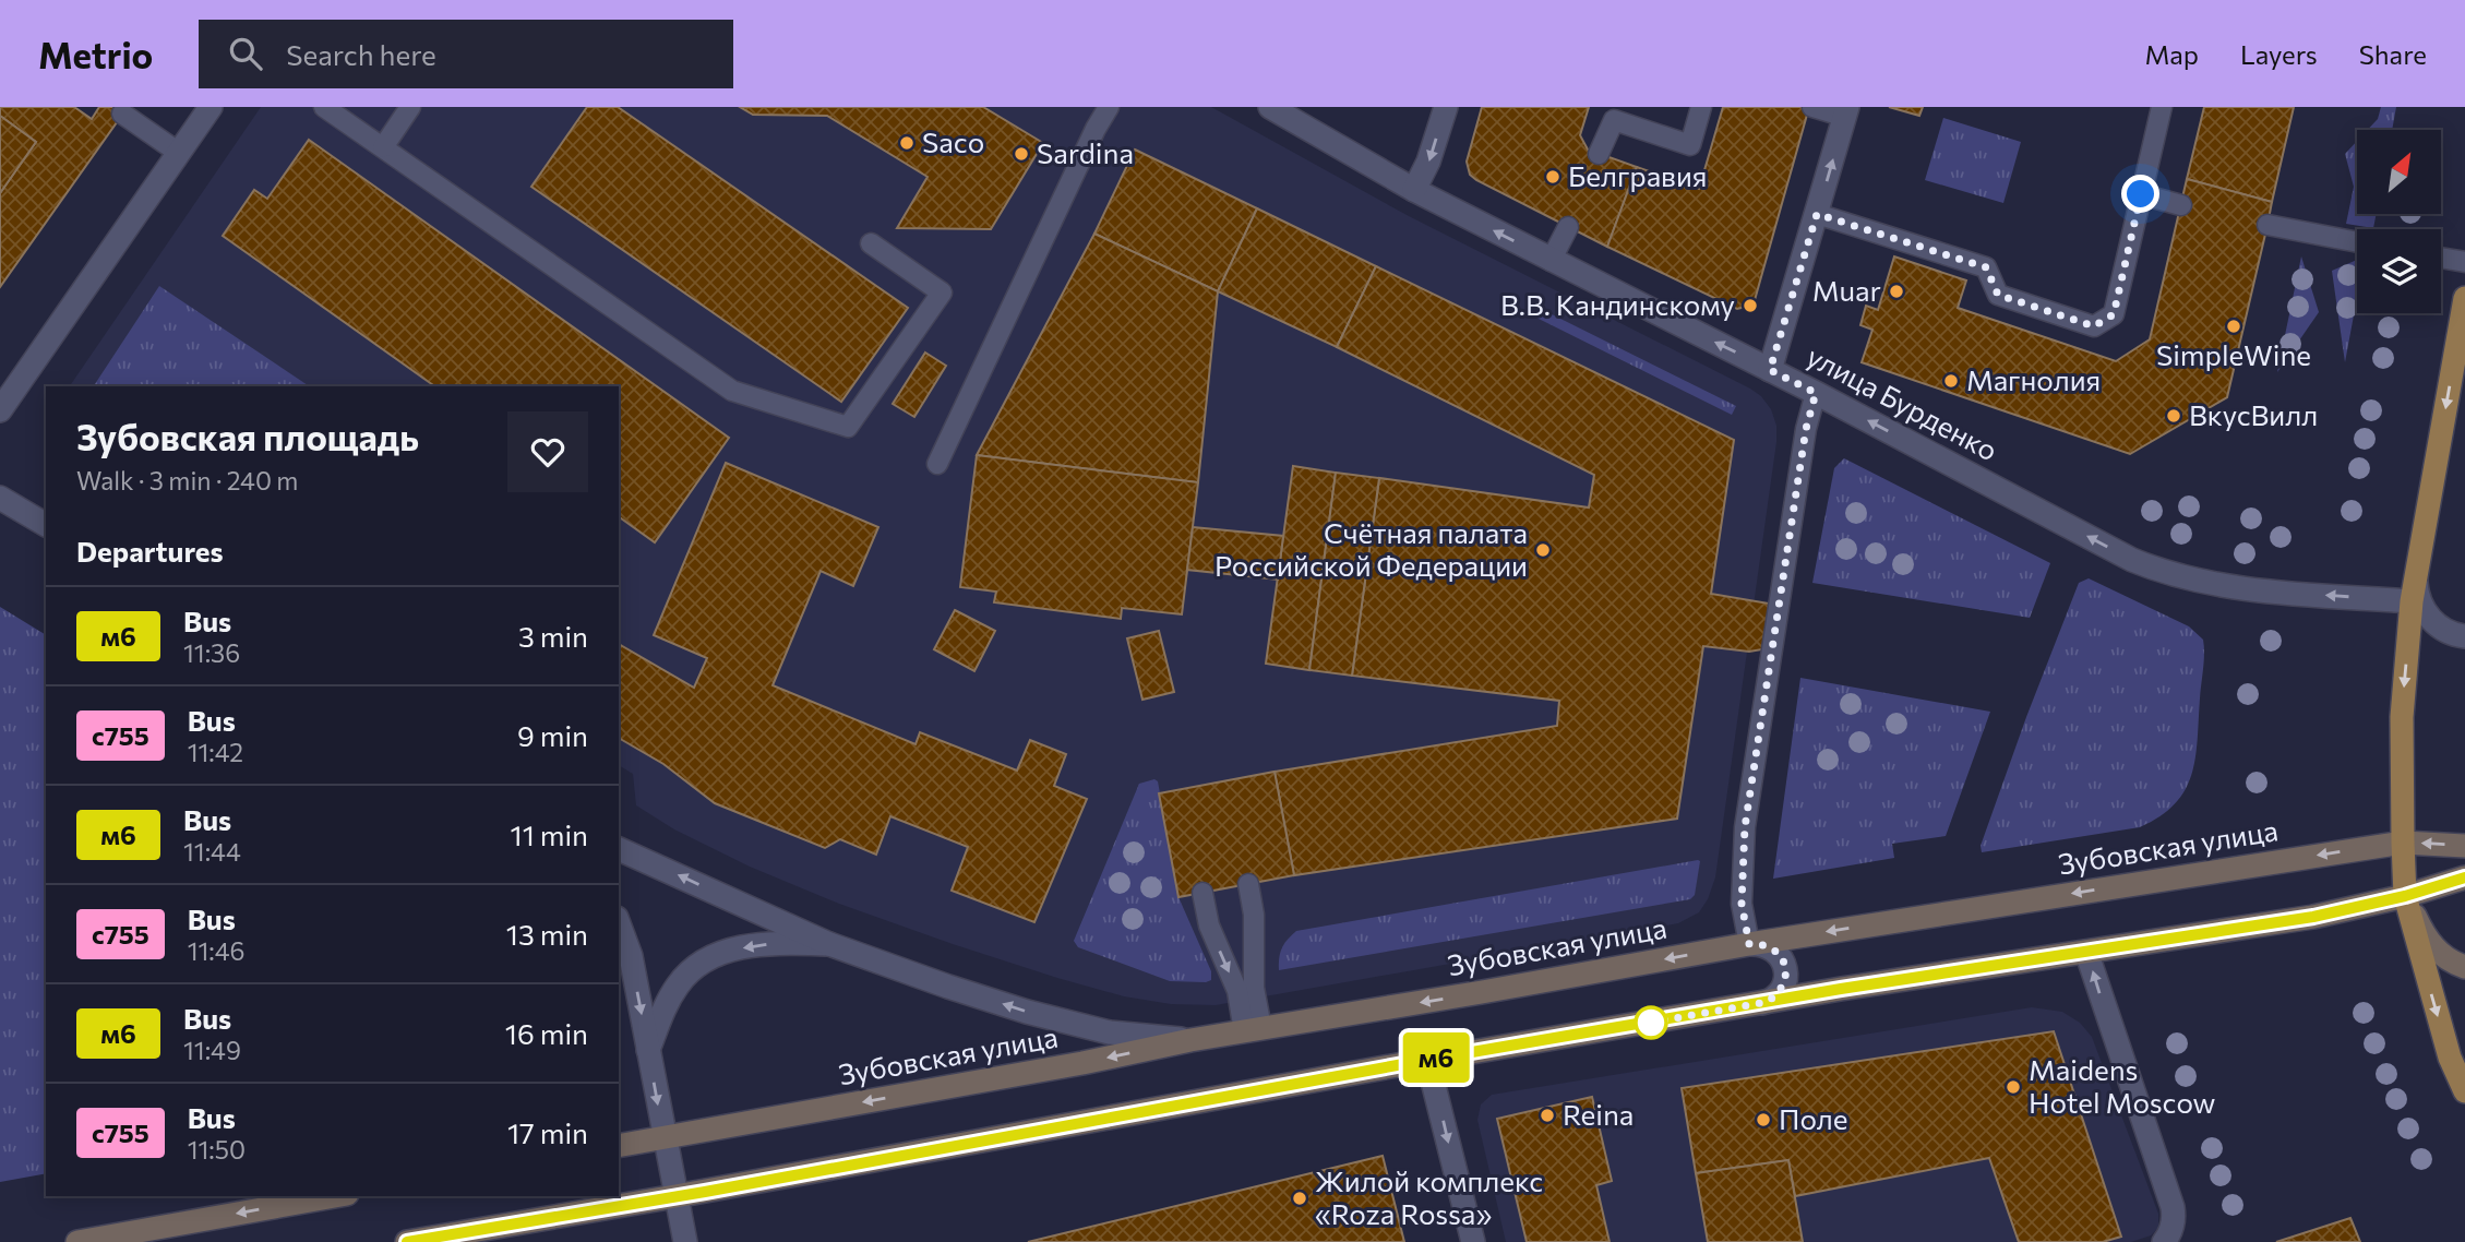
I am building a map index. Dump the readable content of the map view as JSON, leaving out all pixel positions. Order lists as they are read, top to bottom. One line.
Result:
{"streets":{"main road":["Зубовская улица"],"street":["улица Бурденко"]},"one_way":["улица Бурденко"],"places":["Saco","Sardina","Белгравия","Muar","В.В. Кандинскому","SimpleWine","Магнолия","ВкусВилл","Счётная палата Российской Федерации","Maidens Hotel Moscow","Reina","Поле","Жилой комплекс «Roza Rossa»"],"lines":["bus line м6"],"north":"top right","page":{"header":"Metrio","search":"Search here","nav":["Map","Layers","Share"],"on_map":"м6","heading":[["Зубовская площадь","Walk · 3 min · 240 m"],"Departures"],"list":[{"mark":"м6","name":"Bus","note":"11:36","value":"3 min"},{"mark":"с755","name":"Bus","note":"11:42","value":"9 min"},{"mark":"м6","name":"Bus","note":"11:44","value":"11 min"},{"mark":"с755","name":"Bus","note":"11:46","value":"13 min"},{"mark":"м6","name":"Bus","note":"11:49","value":"16 min"},{"mark":"с755","name":"Bus","note":"11:50","value":"17 min"}]}}
